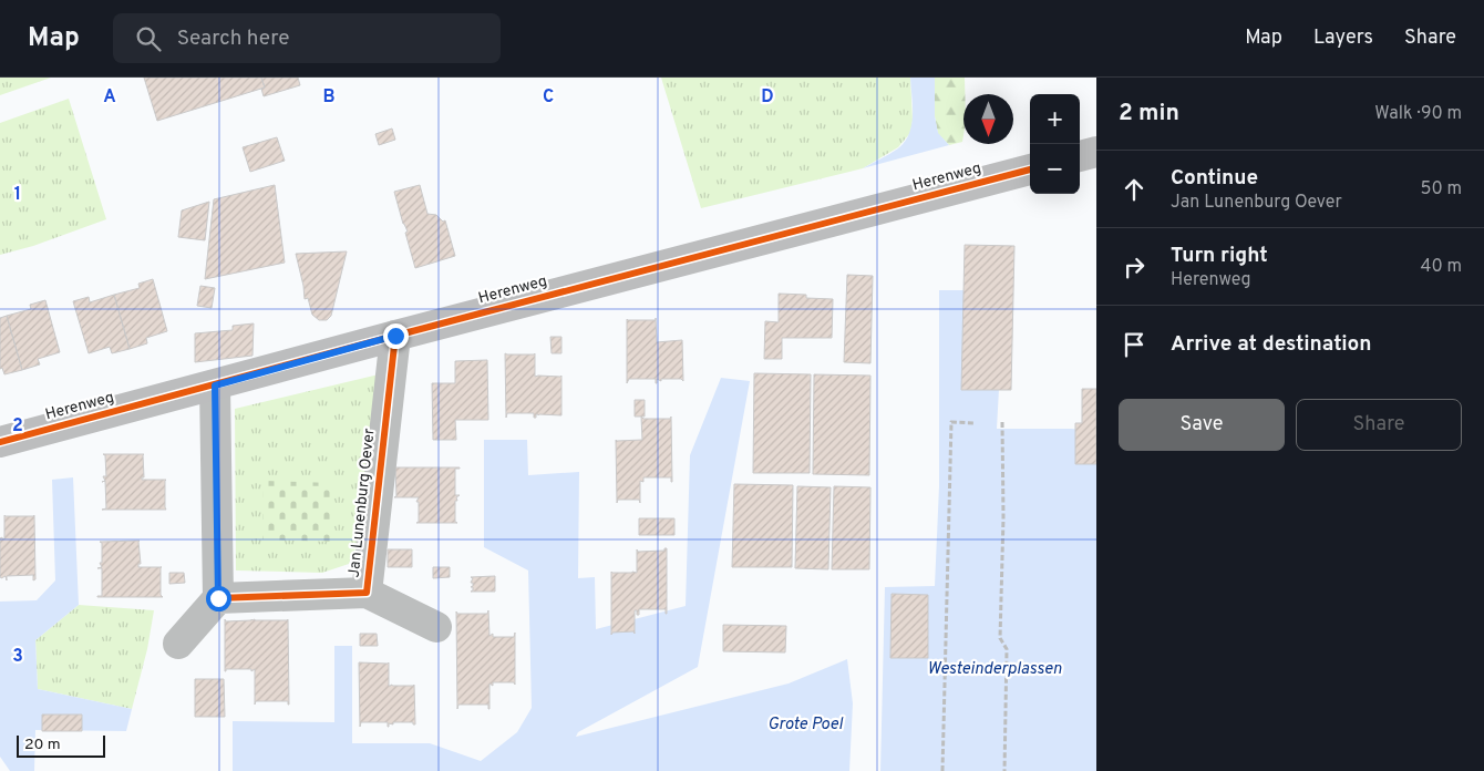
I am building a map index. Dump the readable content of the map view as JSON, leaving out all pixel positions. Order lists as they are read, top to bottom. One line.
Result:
{"streets":{"street":["Herenweg","Jan Lunenburg Oever"]},"crossings":[["Herenweg","Jan Lunenburg Oever"]],"water":["Westeinderplassen","Grote Poel"],"scale_bar":"20 m","north":"bottom","page":{"header":"Map","search":"Search here","nav":["Map","Layers","Share"],"heading":["2 min","Walk · 90 m"],"map_buttons":["+","−"],"list":[["Continue","Jan Lunenburg Oever","50 m"],["Turn right","Herenweg","40 m"],"Arrive at destination"],"buttons":["Save","Share"],"scale":"20 m"},"grid":{"columns":["A","B","C","D"],"rows":["1","2","3"]}}
